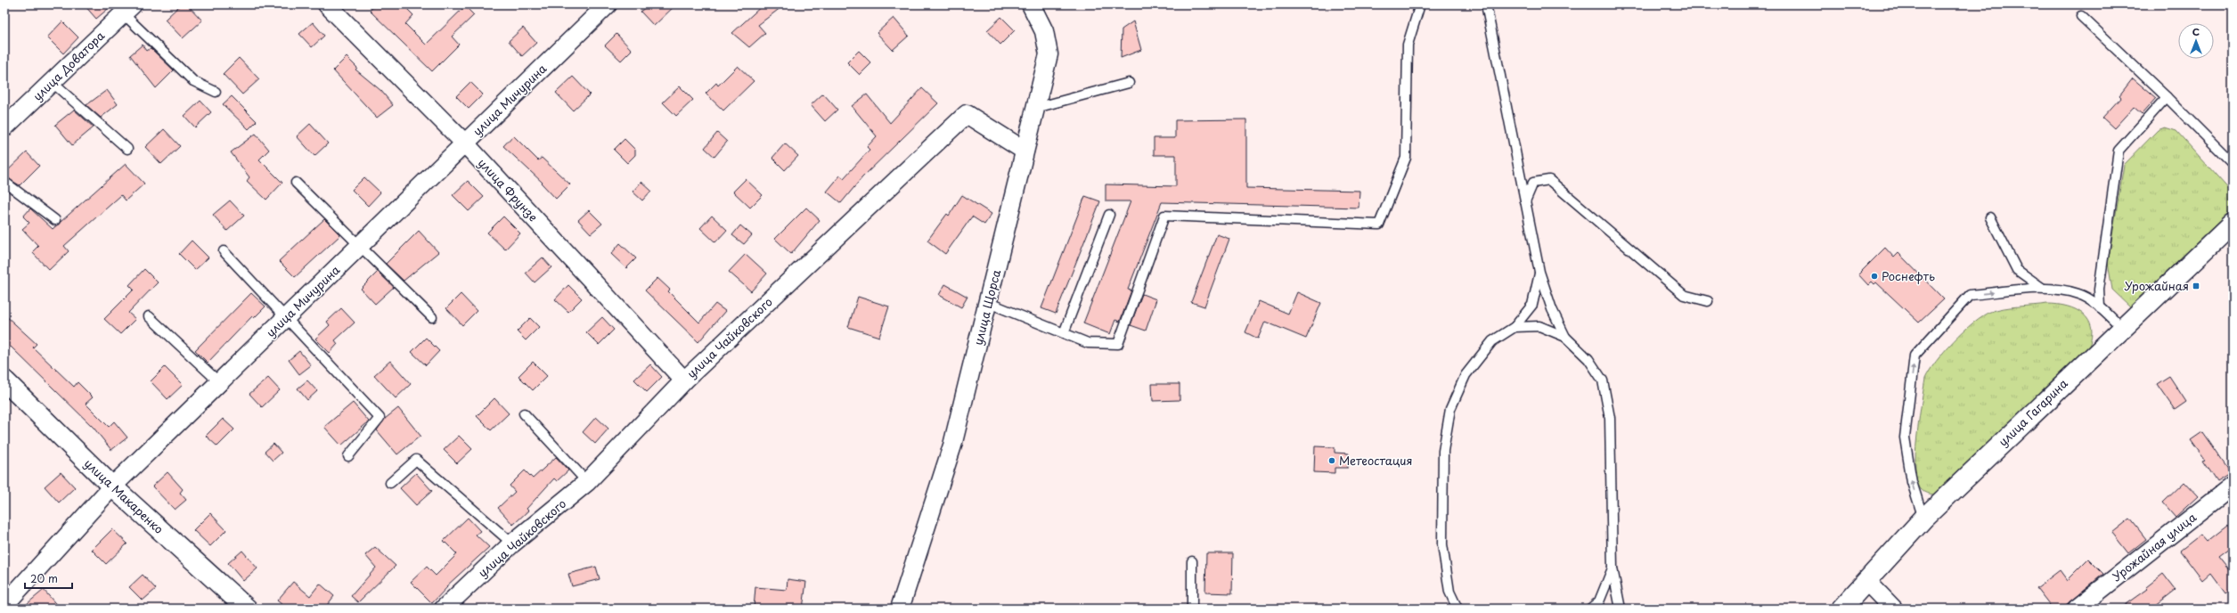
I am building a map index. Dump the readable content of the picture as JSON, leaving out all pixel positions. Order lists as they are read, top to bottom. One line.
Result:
{"streets":{"main road":["улица Гагарина","улица Макаренко"],"street":["улица Доватора","улица Мичурина","улица Фрунзе","улица Щорса","улица Чайковского","Урожайная улица"]},"crossings":[["улица Мичурина","улица Фрунзе"],["улица Мичурина","улица Макаренко"],["улица Фрунзе","улица Чайковского"],["улица Щорса","улица Чайковского"]],"places":{"other":["Роснефть","Метеостация"],"transit":["Урожайная"]},"scale_bar":"20 m","north":"top"}
